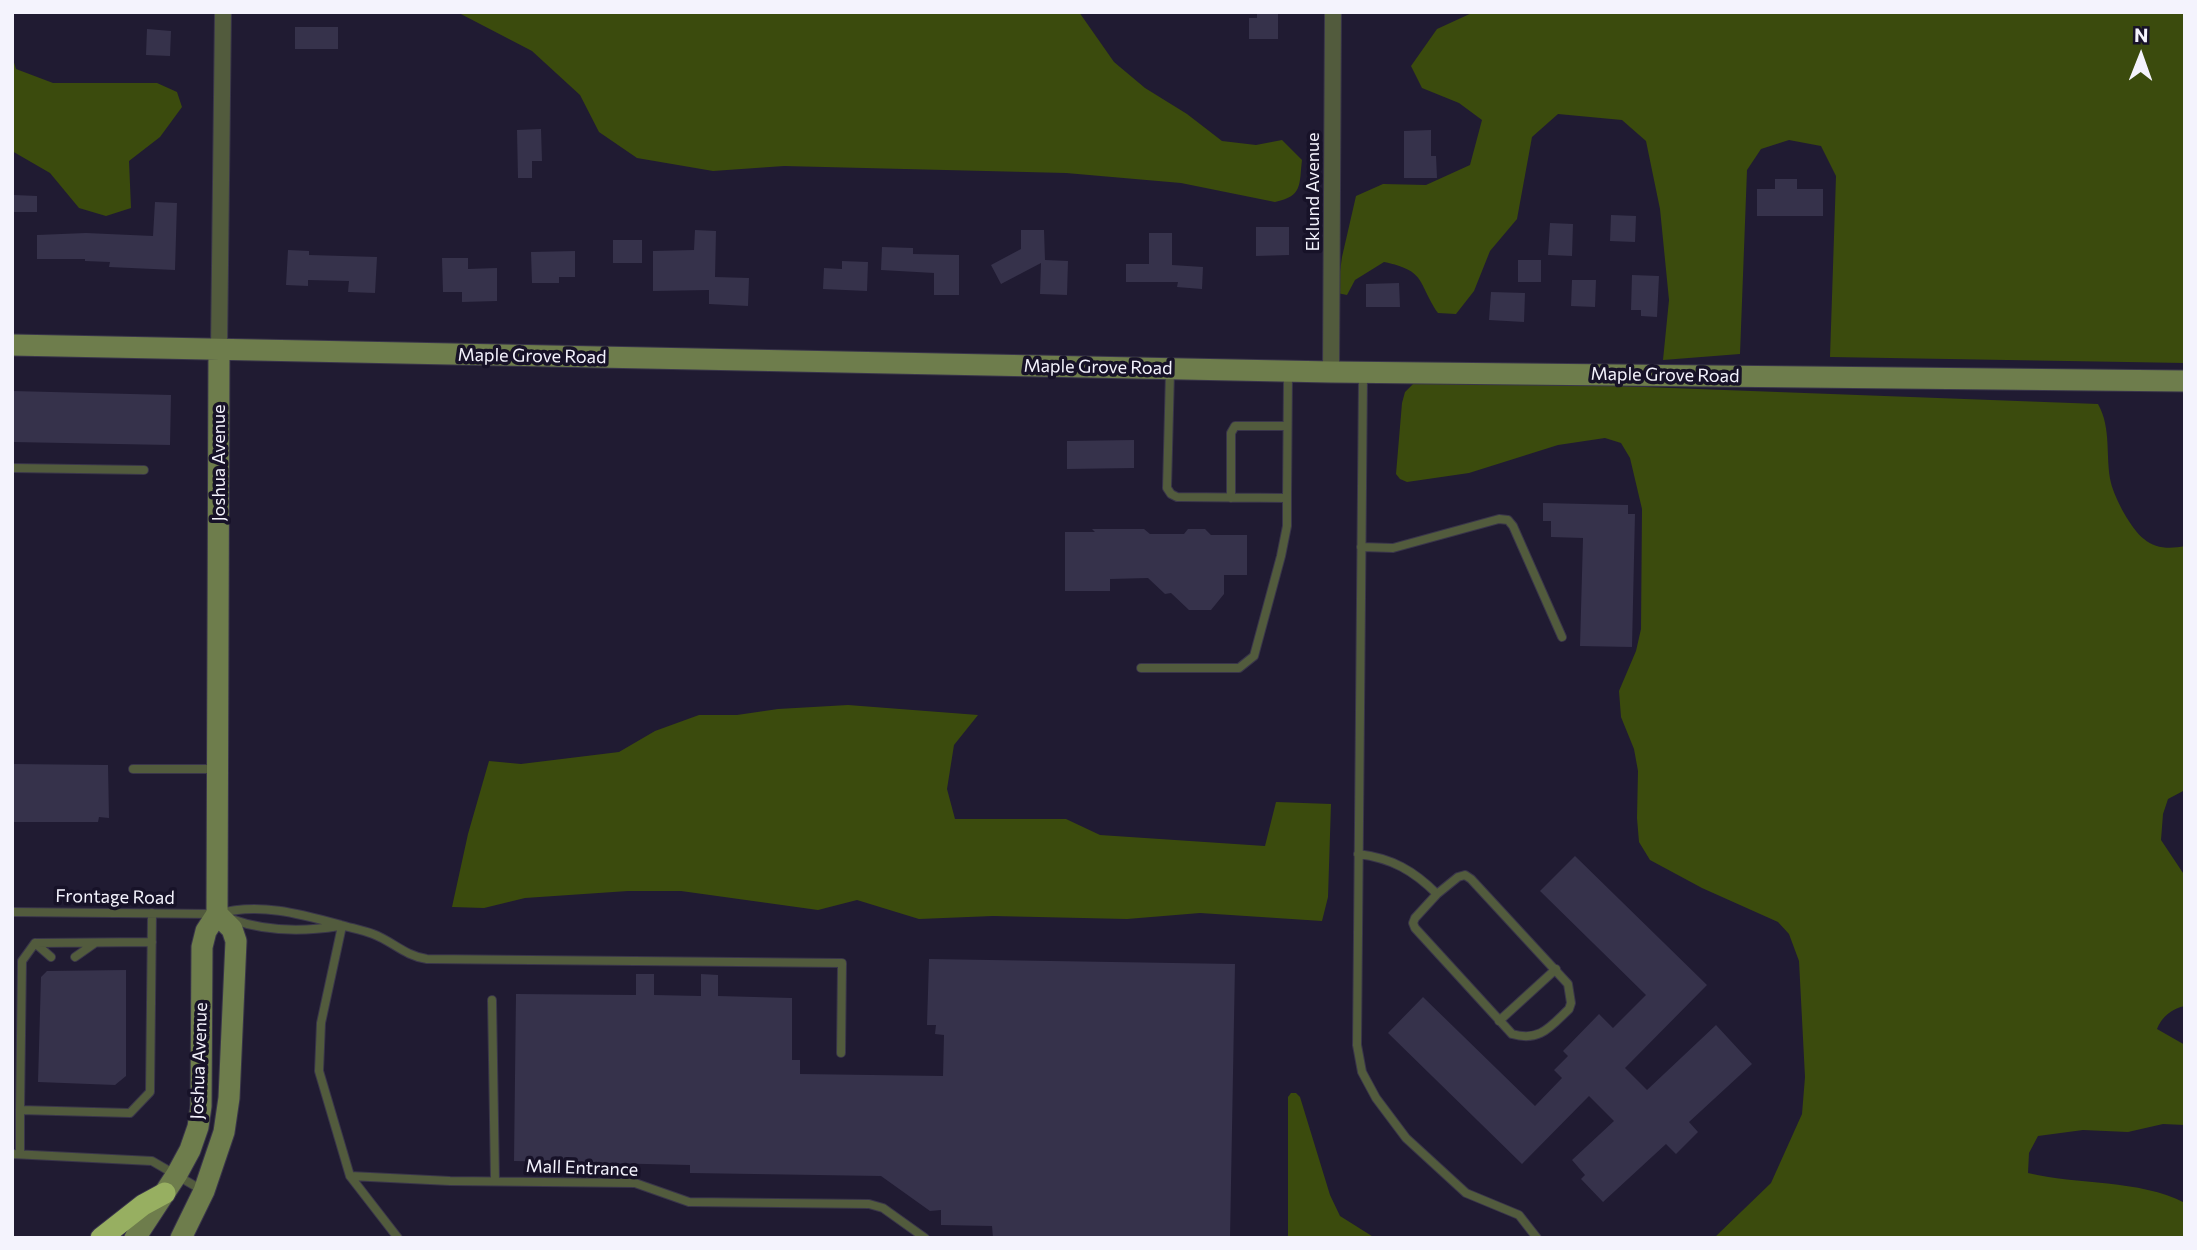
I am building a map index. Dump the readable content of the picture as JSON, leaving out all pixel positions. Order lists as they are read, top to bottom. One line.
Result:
{"streets":{"street":["Eklund Avenue","Maple Grove Road","Joshua Avenue"],"lane":["Frontage Road","Mall Entrance"]},"crossings":[["Eklund Avenue","Maple Grove Road"],["Maple Grove Road","Joshua Avenue"],["Joshua Avenue","Frontage Road"]],"north":"top"}
